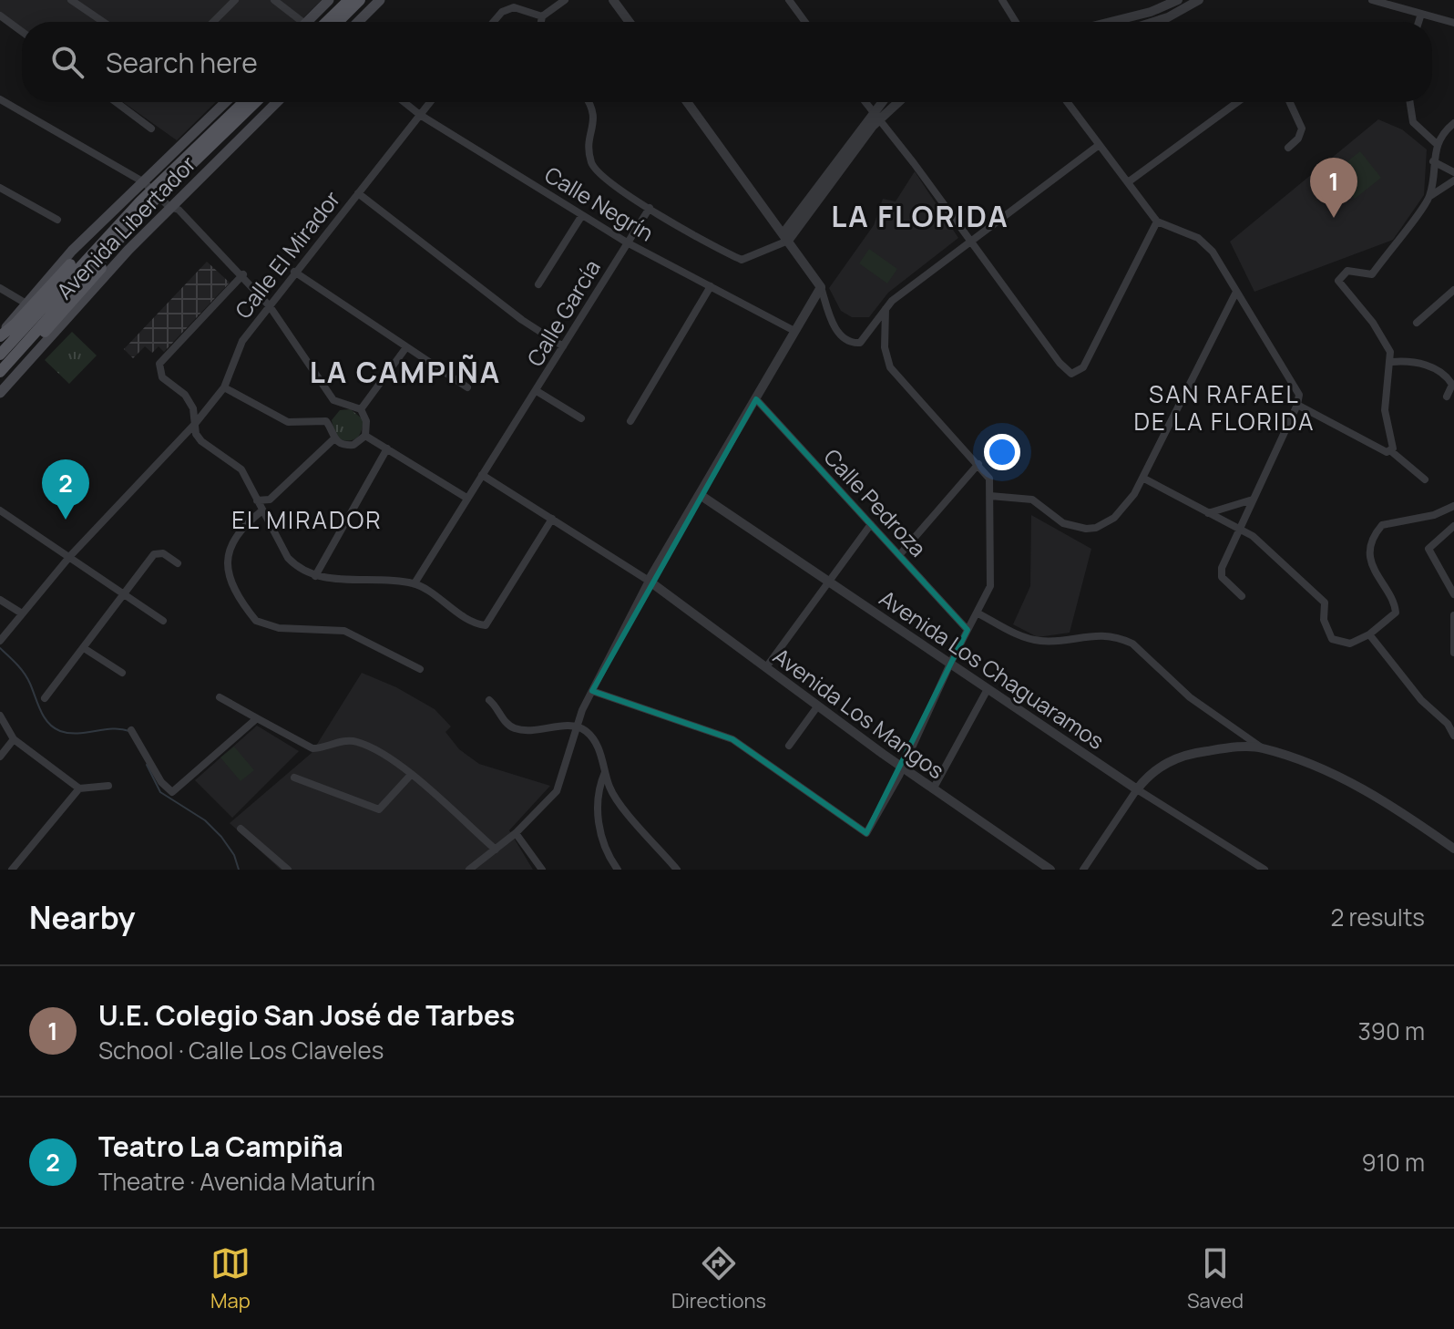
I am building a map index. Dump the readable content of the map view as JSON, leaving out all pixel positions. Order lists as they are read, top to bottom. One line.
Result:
{"streets":{"main road":["Avenida Libertador"],"street":["Calle Negrín","Calle El Mirador","Calle García","Calle Pedroza","Avenida Los Chaguaramos","Avenida Los Mangos"]},"crossings":[["Calle Negrín","Calle El Mirador"],["Calle Negrín","Calle García"]],"districts":["LA FLORIDA","LA CAMPIÑA","SAN RAFAEL DE LA FLORIDA","EL MIRADOR"],"page":{"search":"Search here","pins":["1","2"],"heading":["Nearby","2 results"],"list":[{"mark":"1","name":"U.E. Colegio San José de Tarbes","note":"School · Calle Los Claveles","value":"390 m"},{"mark":"2","name":"Teatro La Campiña","note":"Theatre · Avenida Maturín","value":"910 m"}],"nav":["Map","Directions","Saved"]}}
